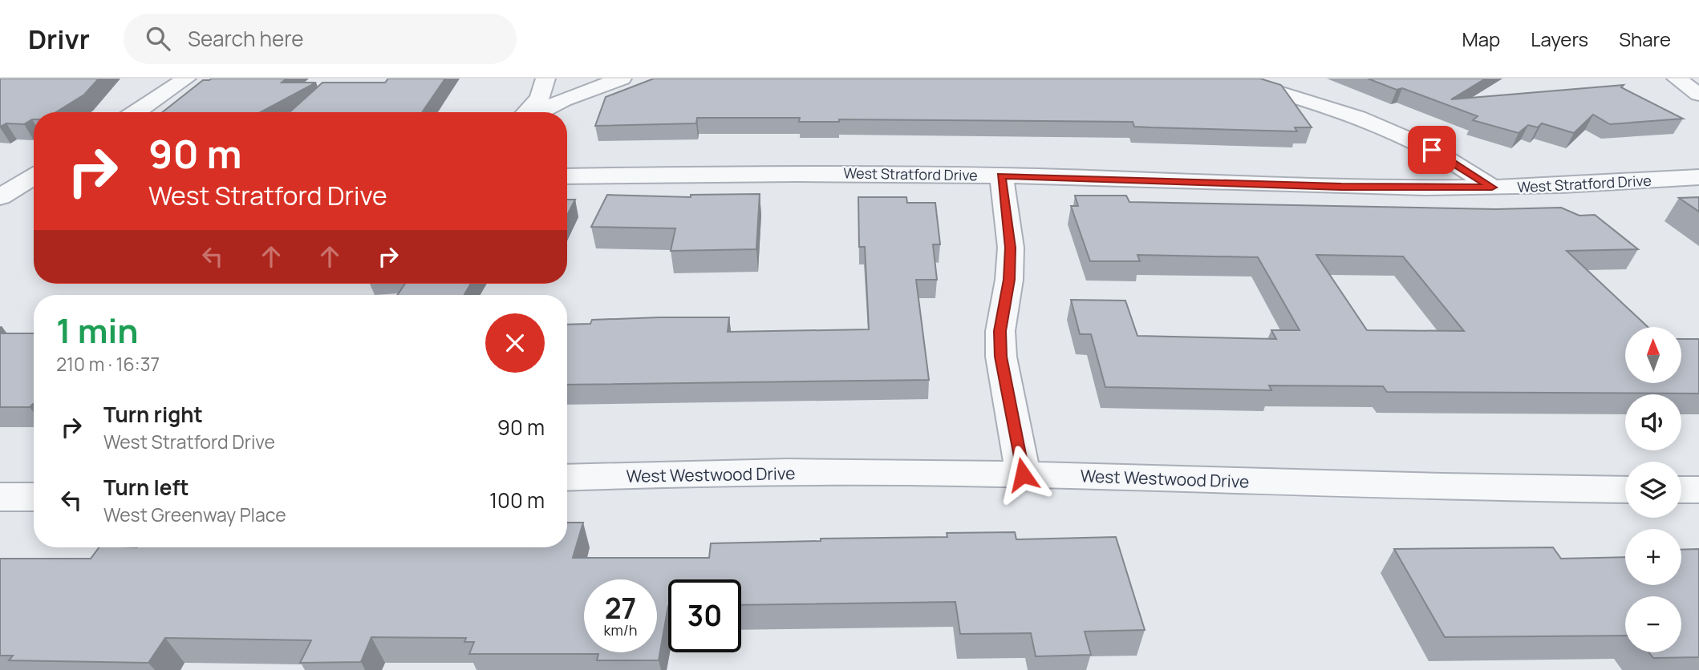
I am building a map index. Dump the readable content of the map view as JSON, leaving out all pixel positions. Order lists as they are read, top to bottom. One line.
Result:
{"streets":{"street":["West Stratford Drive","West Westwood Drive"]},"north":"top","page":{"header":"Drivr","search":"Search here","nav":["Map","Layers","Share"],"turn":["90 m","West Stratford Drive"],"heading":["1 min","210 m · 16:37"],"map_buttons":["+","−"],"list":[{"name":"Turn right","note":"West Stratford Drive","value":"90 m"},{"name":"Turn left","note":"West Greenway Place","value":"100 m"}],"speed":"27 km/h","limit":"30"}}
